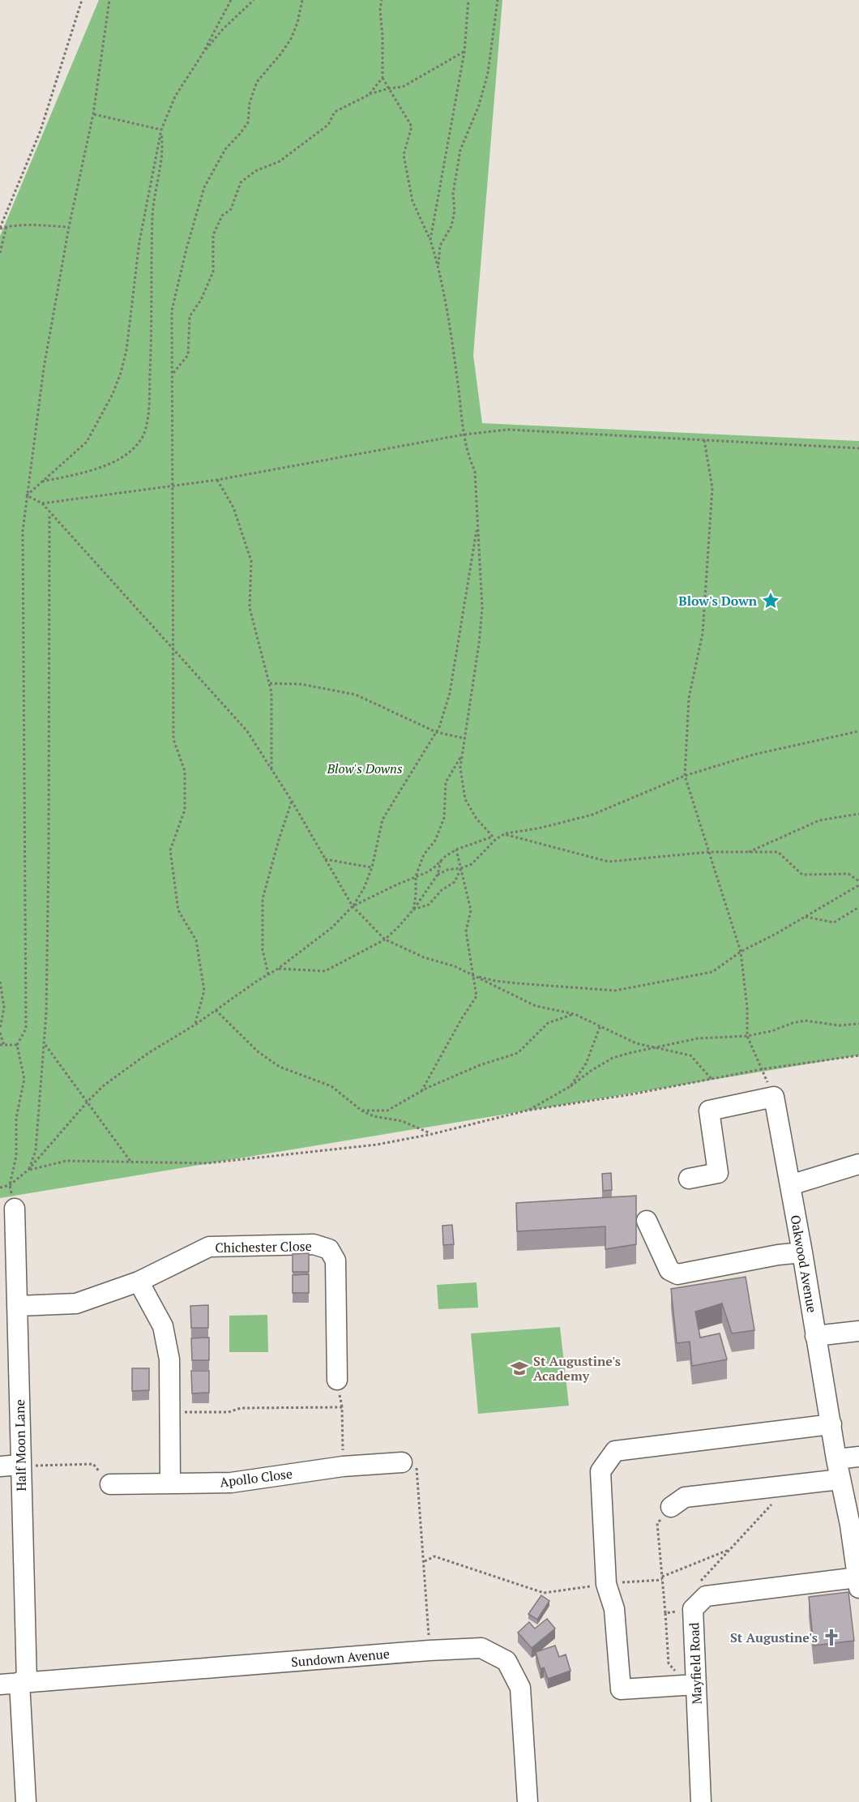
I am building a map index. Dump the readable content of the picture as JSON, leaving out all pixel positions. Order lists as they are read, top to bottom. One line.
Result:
{"streets":{"street":["Chichester Close","Oakwood Avenue","Half Moon Lane","Apollo Close","Sundown Avenue","Mayfield Road"]},"crossings":[["Chichester Close","Half Moon Lane"],["Oakwood Avenue","Mayfield Road"],["Half Moon Lane","Sundown Avenue"]],"parks":["Blow's Downs"],"places":{"place":["Blow's Down"],"school or university":["St Augustine's Academy"],"church":["St Augustine's"]}}
